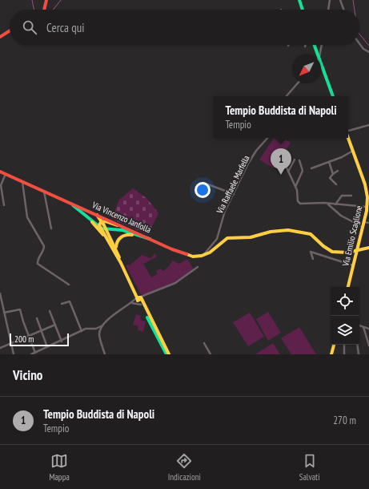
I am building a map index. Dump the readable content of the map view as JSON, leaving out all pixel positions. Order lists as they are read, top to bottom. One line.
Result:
{"streets":{"main road":["Via Vincenzo Janfolla","Via Emilio Scaglione"],"street":["Via Raffaele Marfella"]},"scale_bar":"200 m","north":"bottom left","page":{"search":"Cerca qui","popup":["Tempio Buddista di Napoli","Tempio"],"pins":"1","scale":"200 m","heading":"Vicino","list":[{"mark":"1","name":"Tempio Buddista di Napoli","note":"Tempio","value":"270 m"}],"nav":["Mappa","Indicazioni","Salvati"]}}
